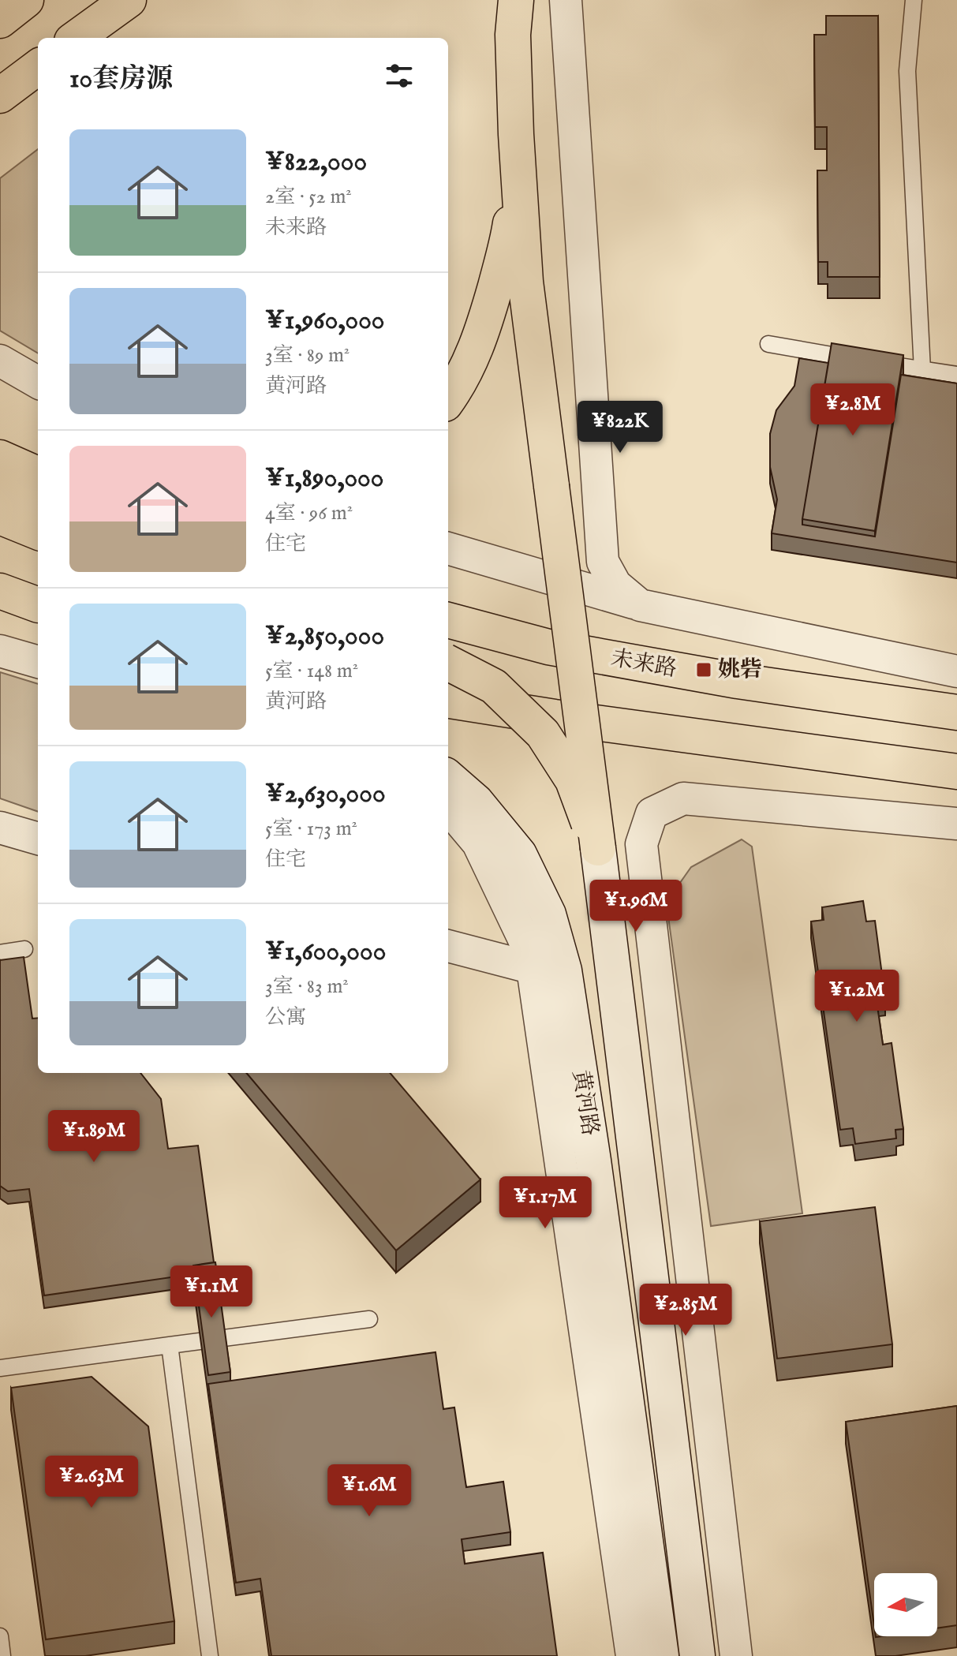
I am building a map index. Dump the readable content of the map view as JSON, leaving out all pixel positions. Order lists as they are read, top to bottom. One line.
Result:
{"streets":{"main road":["未来路","黄河路"]},"places":{"transit":["姚砦"]},"north":"left","page":{"heading":"10套房源","list":[{"name":"¥822,000","note":"2室 · 52 m² · 未来路"},{"name":"¥1,960,000","note":"3室 · 89 m² · 黄河路"},{"name":"¥1,890,000","note":"4室 · 96 m² · 住宅"},{"name":"¥2,850,000","note":"5室 · 148 m² · 黄河路"},{"name":"¥2,630,000","note":"5室 · 173 m² · 住宅"},{"name":"¥1,600,000","note":"3室 · 83 m² · 公寓"}],"price":["¥2.8M","¥822K","¥1.96M","¥1.2M","¥1.89M","¥1.17M","¥1.1M","¥2.85M","¥2.63M","¥1.6M"]}}
